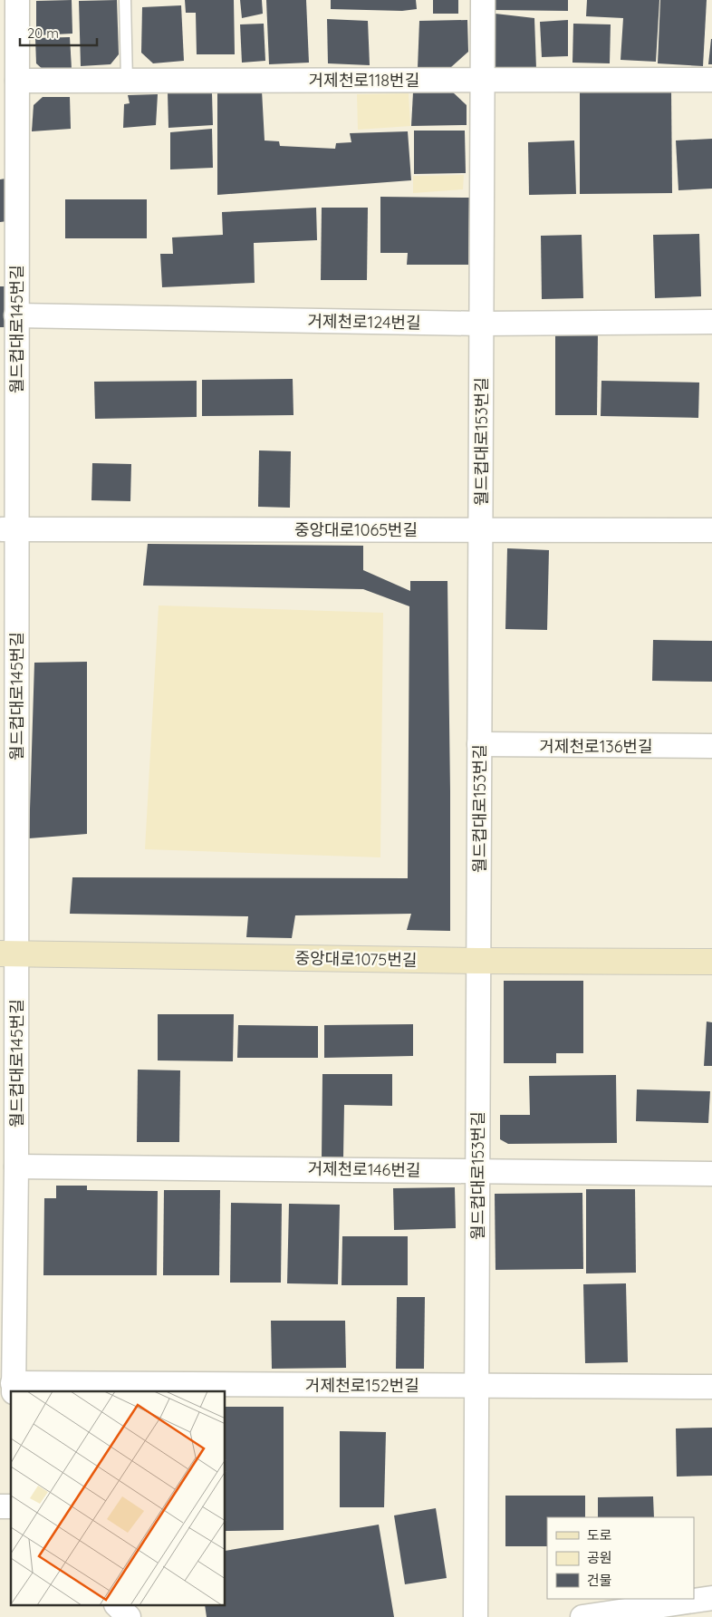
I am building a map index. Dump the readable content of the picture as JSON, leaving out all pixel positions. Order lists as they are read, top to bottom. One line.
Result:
{"streets":{"street":["거제천로118번길","거제천로124번길","월드컵대로145번길","월드컵대로153번길","중앙대로1065번길","거제천로136번길","중앙대로1075번길","거제천로146번길","거제천로152번길"]},"crossings":[["거제천로118번길","월드컵대로145번길"],["거제천로118번길","월드컵대로153번길"],["거제천로124번길","월드컵대로145번길"],["거제천로124번길","월드컵대로153번길"],["월드컵대로145번길","중앙대로1065번길"],["월드컵대로145번길","중앙대로1075번길"],["월드컵대로145번길","거제천로146번길"],["월드컵대로145번길","거제천로152번길"],["월드컵대로153번길","중앙대로1065번길"],["월드컵대로153번길","거제천로136번길"],["월드컵대로153번길","중앙대로1075번길"],["월드컵대로153번길","거제천로146번길"],["월드컵대로153번길","거제천로152번길"]],"legend":["도로","공원","건물"],"scale_bar":"20 m"}
